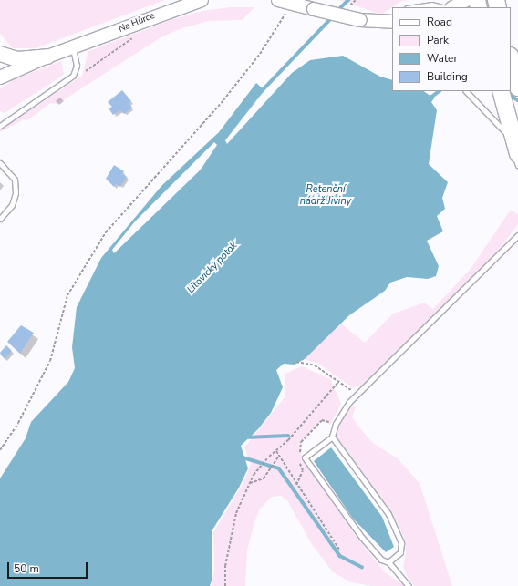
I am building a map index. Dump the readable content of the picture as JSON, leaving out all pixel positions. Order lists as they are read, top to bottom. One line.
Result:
{"streets":{"main road":["Na Hůrce"]},"water":["Retenční nádrž Jiviny","Litovický potok"],"legend":["Road","Park","Water","Building"],"scale_bar":"50 m"}
